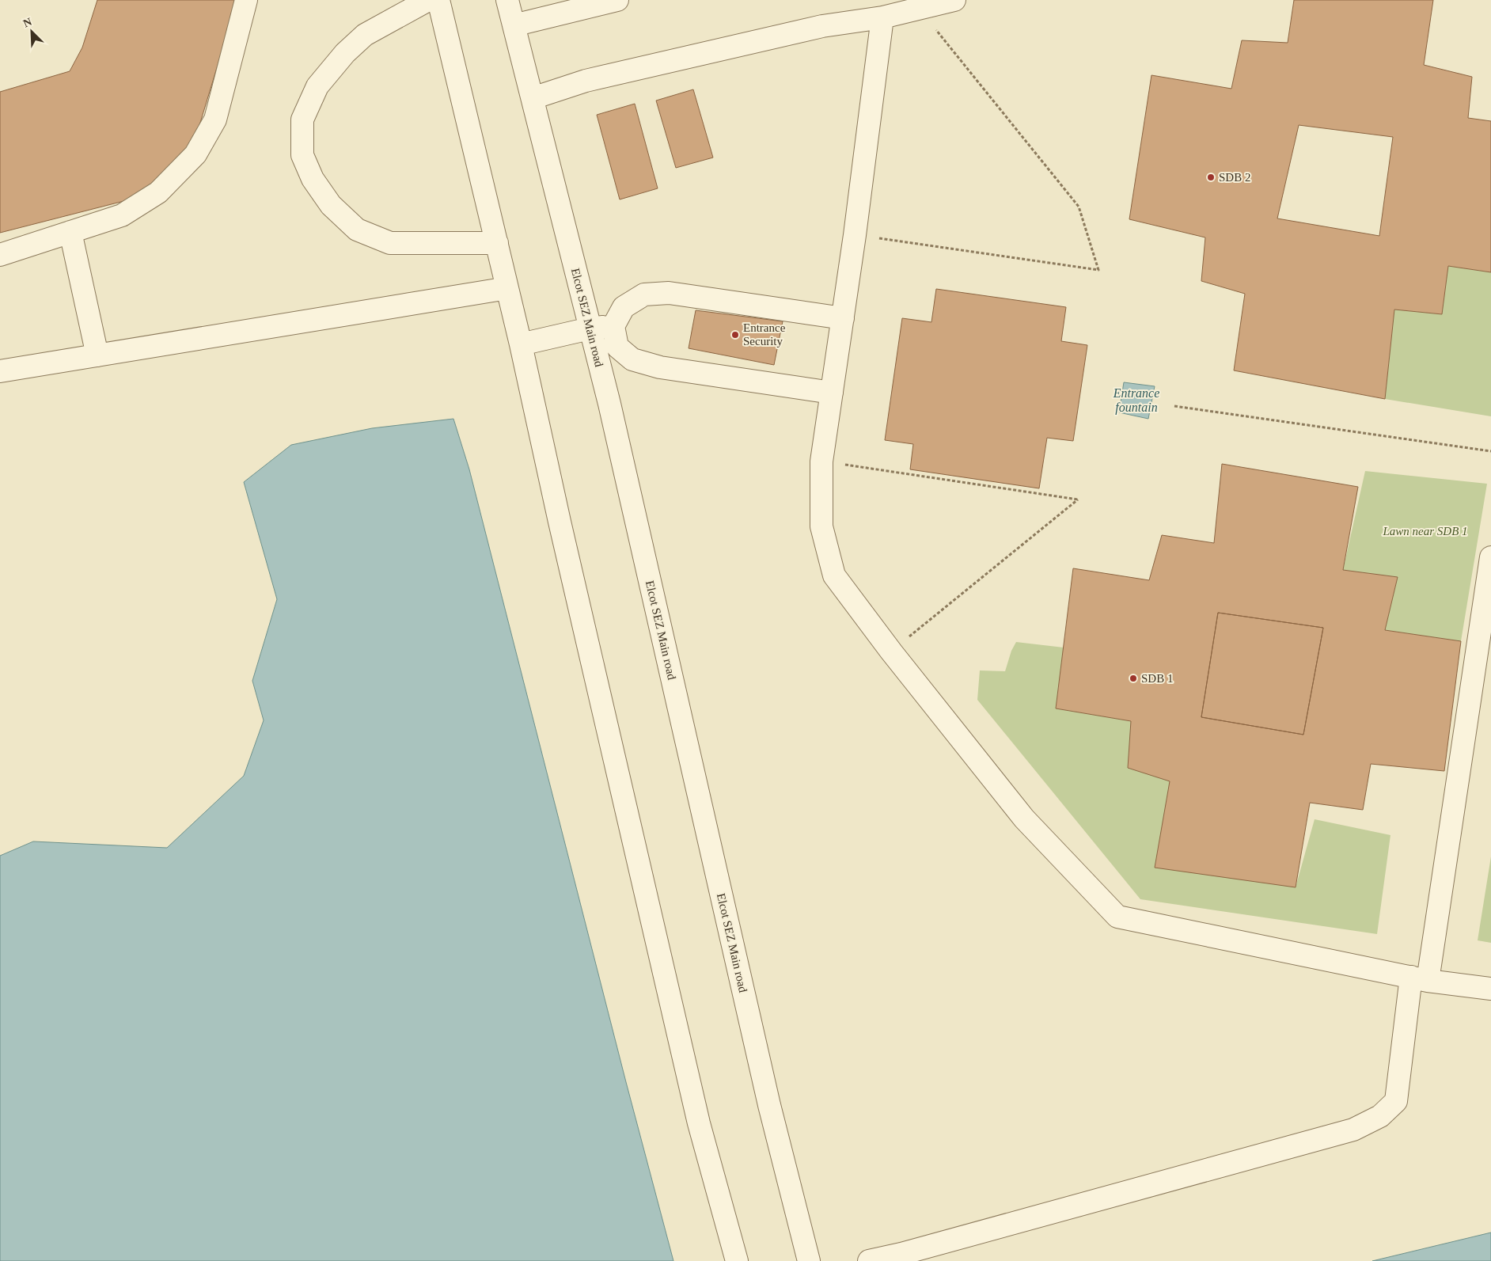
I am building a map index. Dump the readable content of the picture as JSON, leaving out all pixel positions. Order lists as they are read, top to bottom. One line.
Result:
{"streets":{"street":["Elcot SEZ Main road"]},"water":["Entrance fountain"],"parks":["Lawn near SDB 1"],"places":["SDB 2","Entrance Security","SDB 1"],"north":"top left"}
